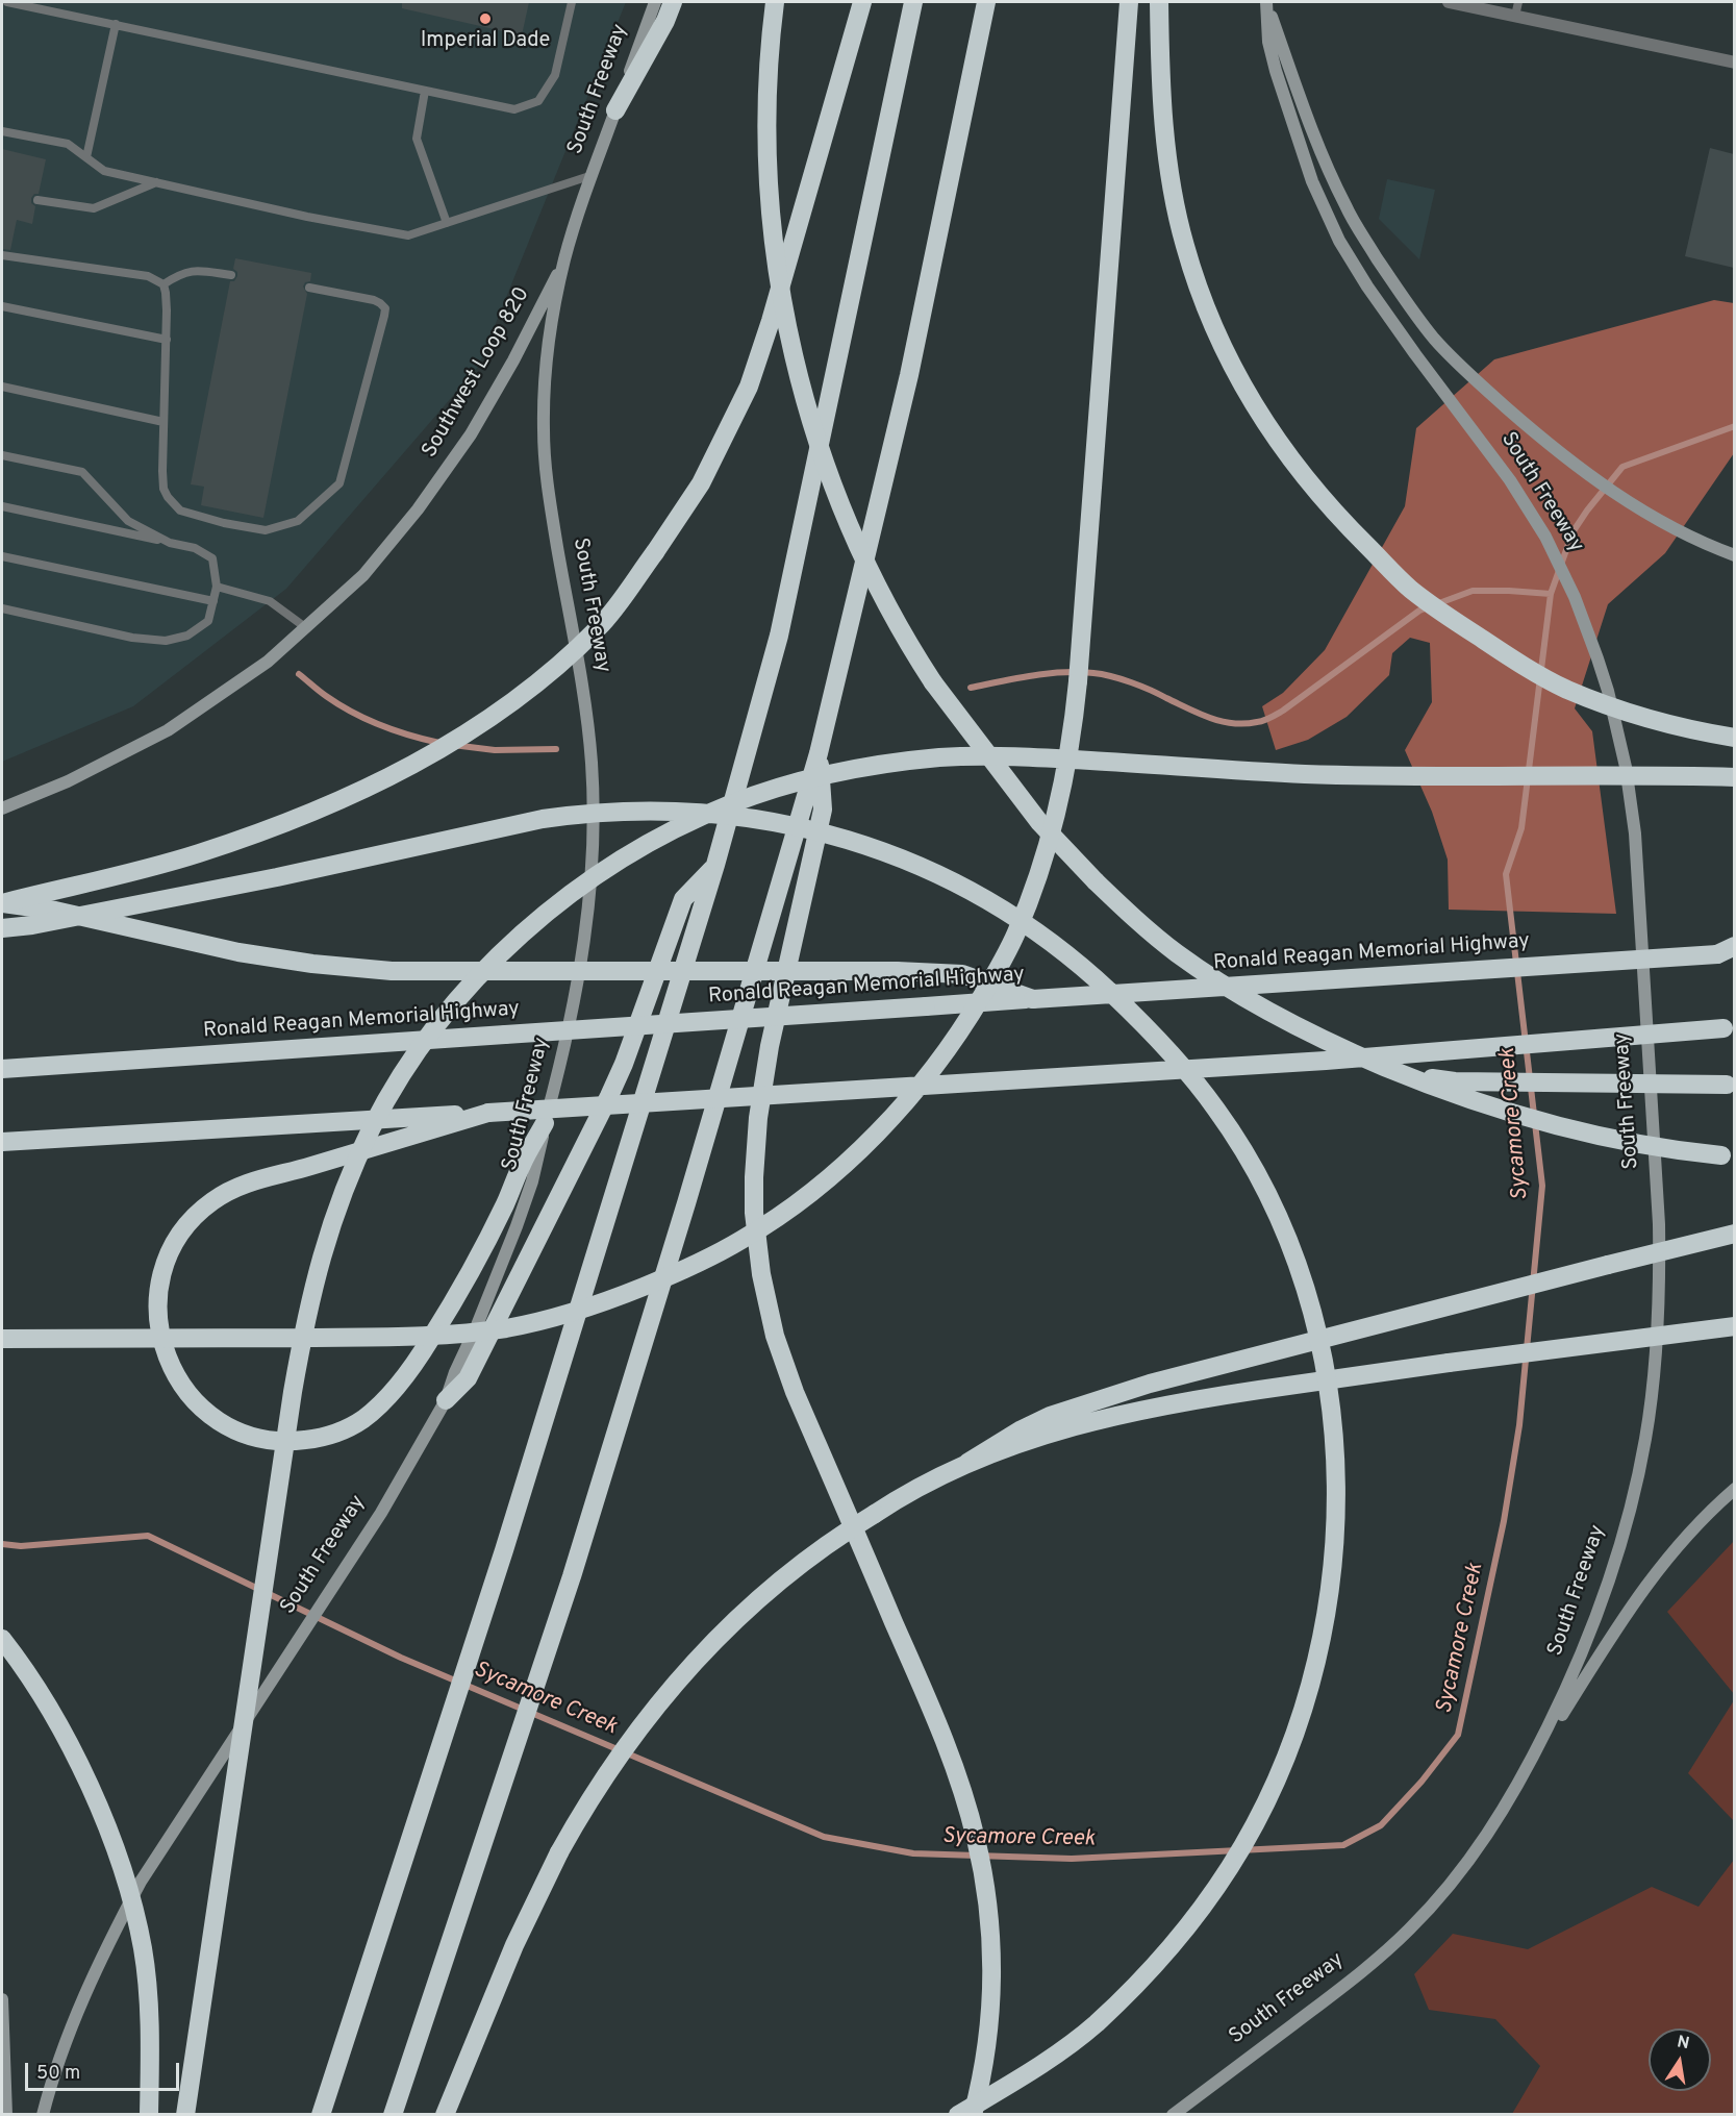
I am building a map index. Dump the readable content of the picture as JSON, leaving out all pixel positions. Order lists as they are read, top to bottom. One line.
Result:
{"streets":{"highway":["Ronald Reagan Memorial Highway"],"main road":["South Freeway","Southwest Loop 820"]},"crossings":[["South Freeway","Southwest Loop 820"]],"water":["Sycamore Creek"],"places":["Imperial Dade"],"scale_bar":"50 m","north":"top"}
